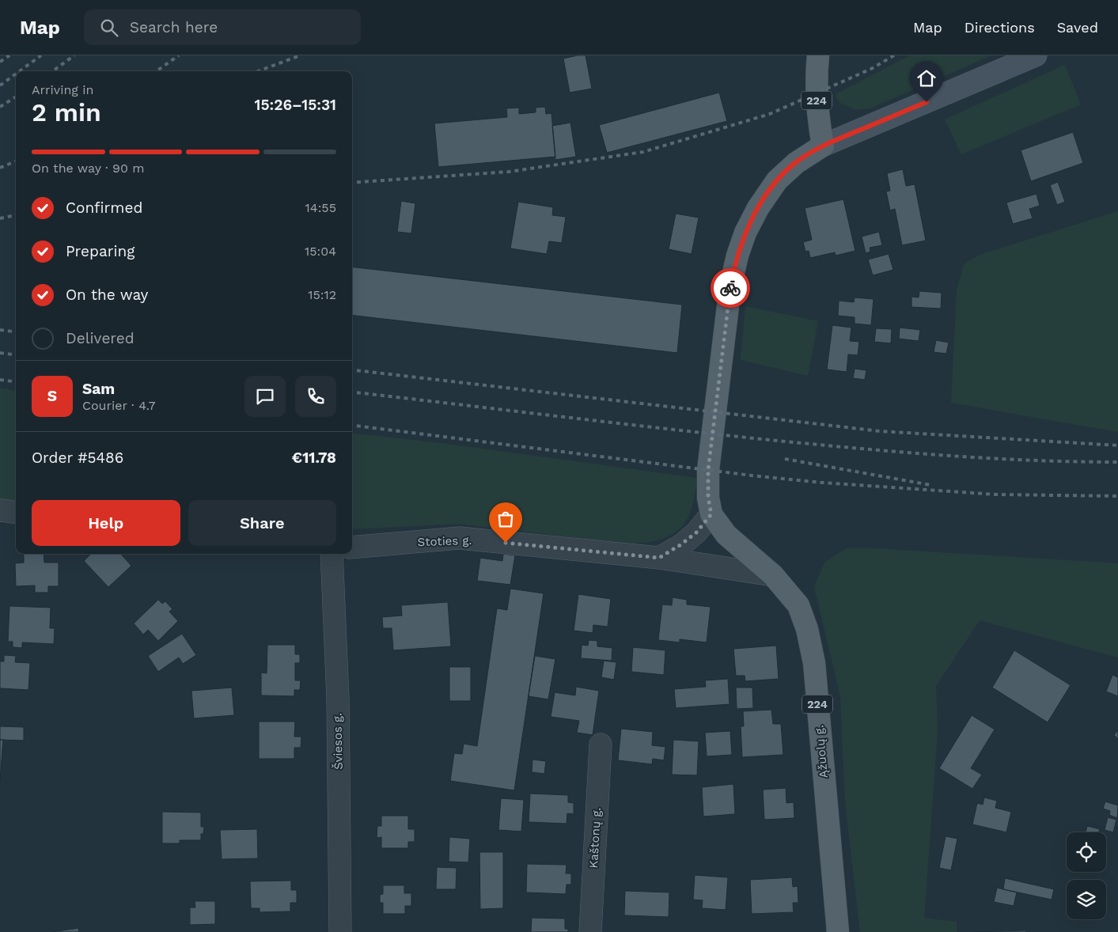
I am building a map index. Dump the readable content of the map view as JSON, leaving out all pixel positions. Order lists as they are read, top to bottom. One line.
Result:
{"streets":{"main road":["224","Ąžuolų g."],"street":["Stoties g.","Šviesos g.","Kaštonų g."]},"crossings":[["224","Ąžuolų g."],["Stoties g.","Ąžuolų g."]],"page":{"header":"Map","search":"Search here","nav":["Map","Directions","Saved"],"heading":["2 min","Arriving in","15:26–15:31"],"panel":["Sam","Courier · 4.7","Order #5486","€11.78"],"bar":"On the way · 90 m","list":[["Confirmed","14:55"],["Preparing","15:04"],["On the way","15:12"],"Delivered"],"round":"S","buttons":["Help","Share"]}}
